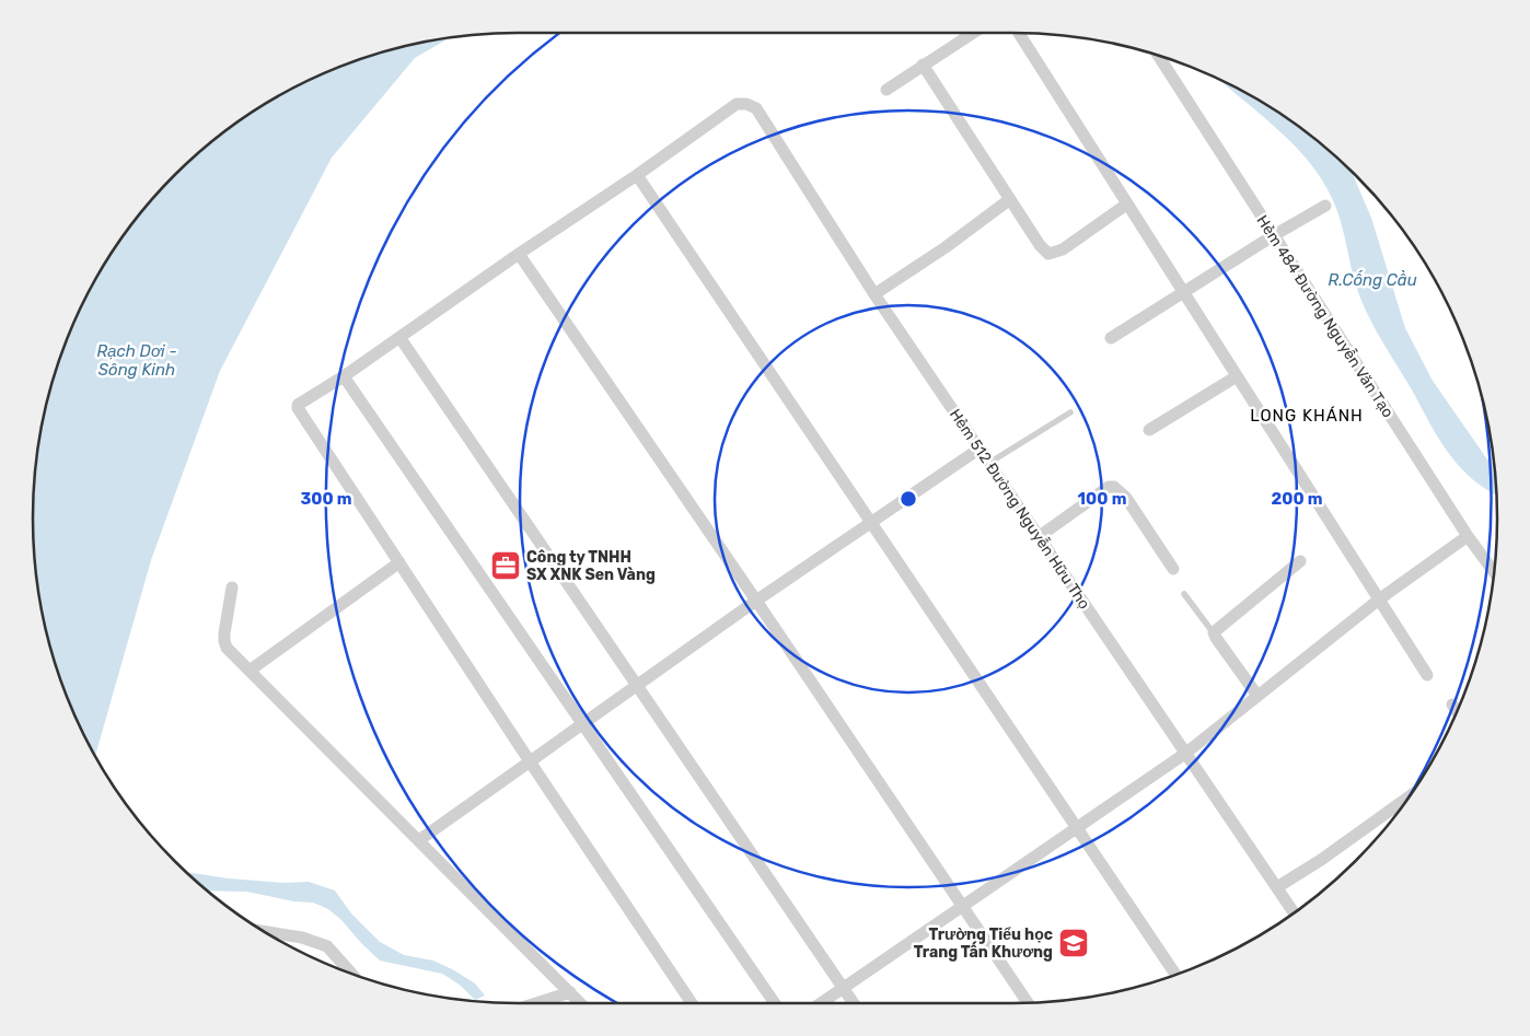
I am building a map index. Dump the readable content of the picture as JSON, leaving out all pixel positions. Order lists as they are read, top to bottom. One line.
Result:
{"streets":{"street":["Hẻm 484 Đường Nguyễn Văn Tạo","Hẻm 512 Đường Nguyễn Hữu Thọ"]},"districts":["LONG KHÁNH"],"water":["R.Cống Cầu","Rạch Dơi - Sông Kinh"],"places":{"office":["Công ty TNHH SX XNK Sen Vàng"],"school or university":["Trường Tiểu học Trang Tấn Khương"]},"rings":["100 m","200 m","300 m"]}
